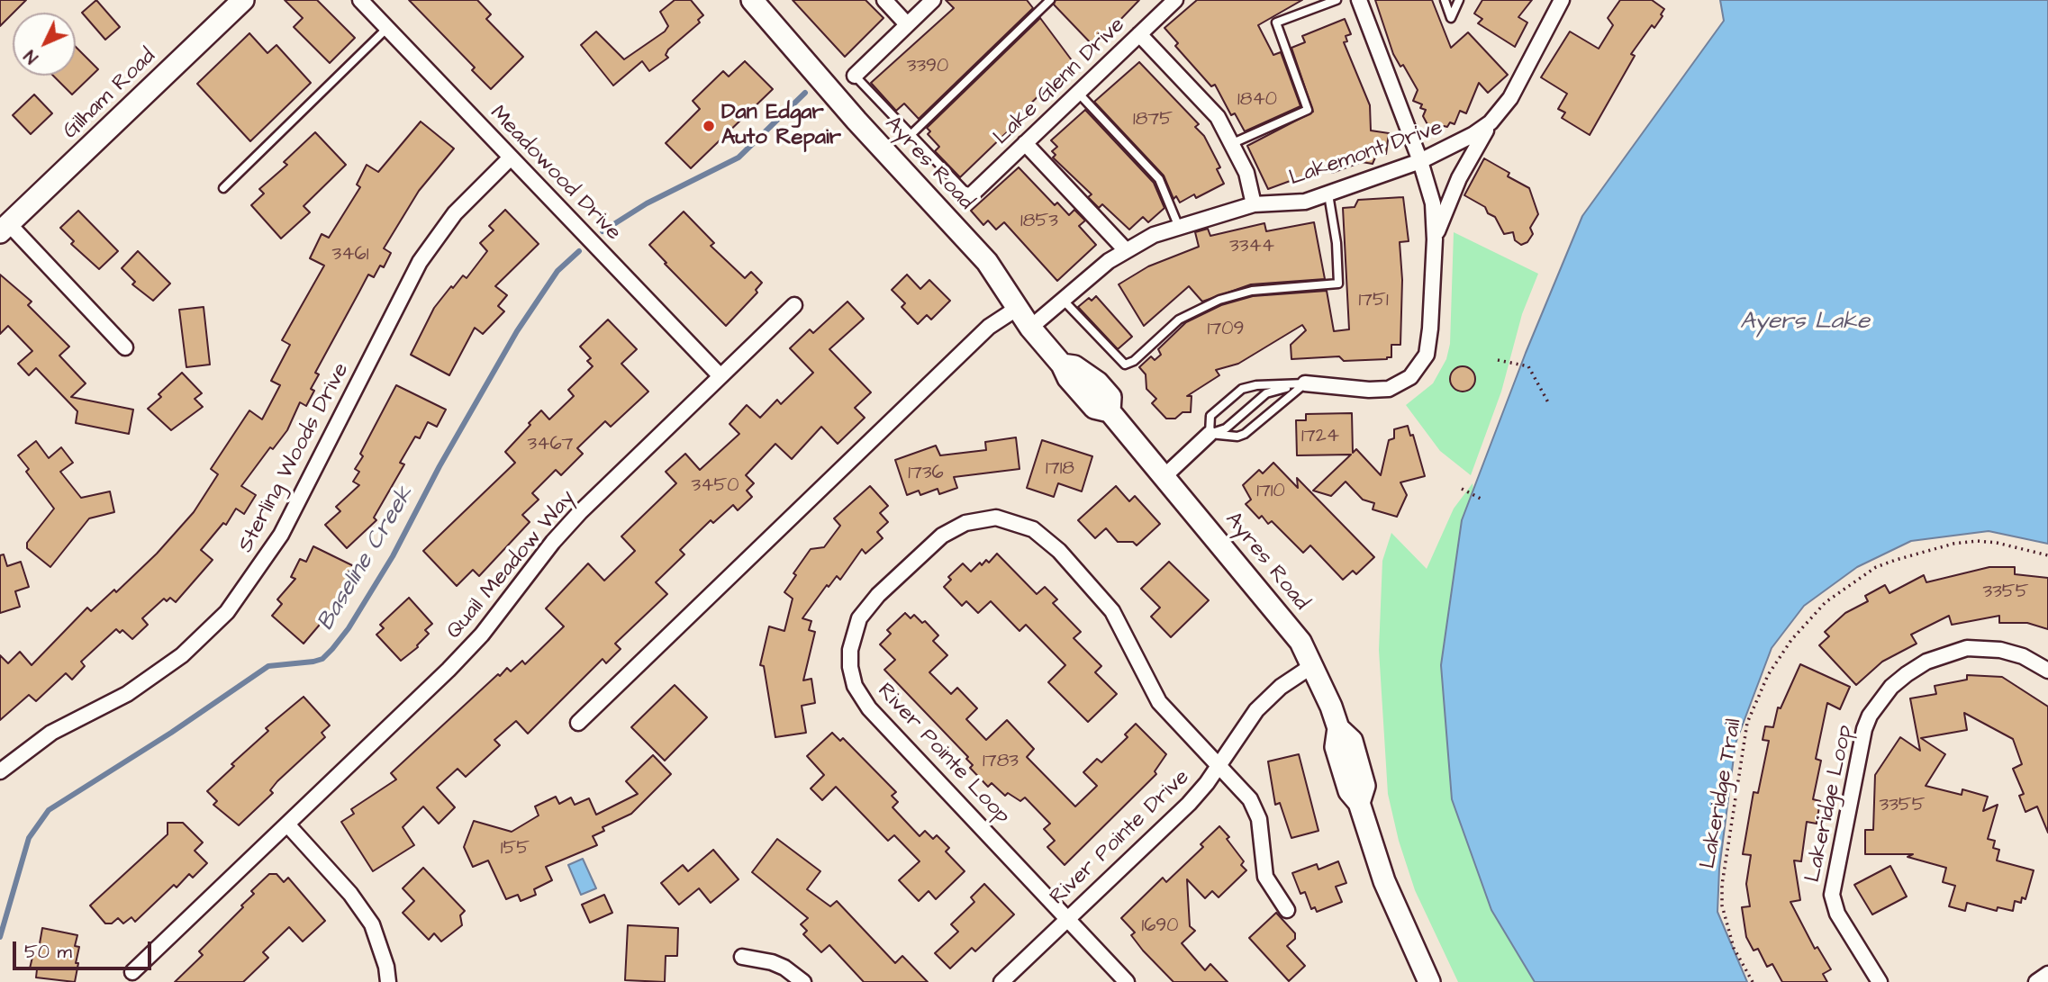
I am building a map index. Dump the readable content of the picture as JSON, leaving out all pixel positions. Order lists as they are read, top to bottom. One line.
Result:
{"streets":{"street":["Lake Glenn Drive","Gilham Road","Lakemont Drive","Ayres Road","Meadowood Drive","Sterling Woods Drive","Quail Meadow Way","River Pointe Loop","Lakeridge Loop","River Pointe Drive"],"path":["Lakeridge Trail"]},"crossings":[["Lakemont Drive","Ayres Road"],["Ayres Road","River Pointe Drive"],["Meadowood Drive","Sterling Woods Drive"],["Meadowood Drive","Quail Meadow Way"],["River Pointe Loop","River Pointe Drive"]],"water":["Ayers Lake","Baseline Creek"],"places":["Dan Edgar Auto Repair"],"house_numbers":["3390","1840","1875","1853","3344","3461","1751","1709","1724","3467","1718","1736","3450","1710","3355","1783","3355","155","1690"],"scale_bar":"50 m","north":"bottom left"}
